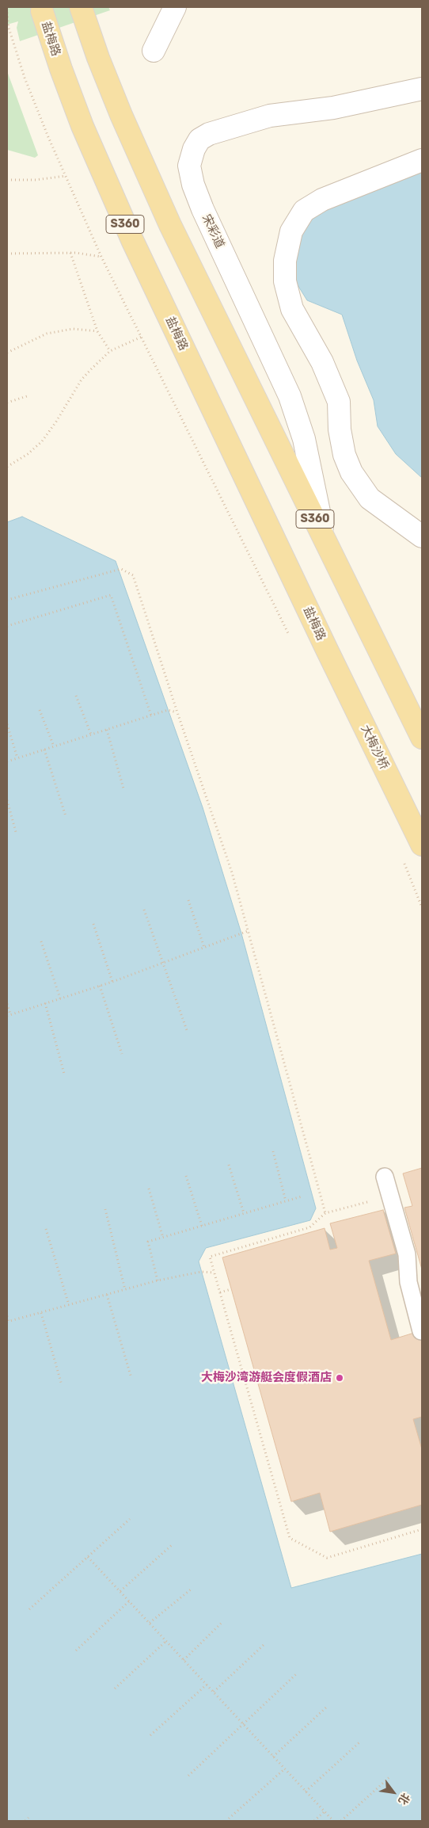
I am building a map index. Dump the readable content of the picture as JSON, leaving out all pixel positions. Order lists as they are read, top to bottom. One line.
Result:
{"streets":{"main road":["盐梅路","S360","大梅沙桥"],"street":["宋彩道"]},"crossings":[["盐梅路","大梅沙桥"],["S360","宋彩道"]],"places":["大梅沙湾游艇会度假酒店"],"north":"bottom right"}
